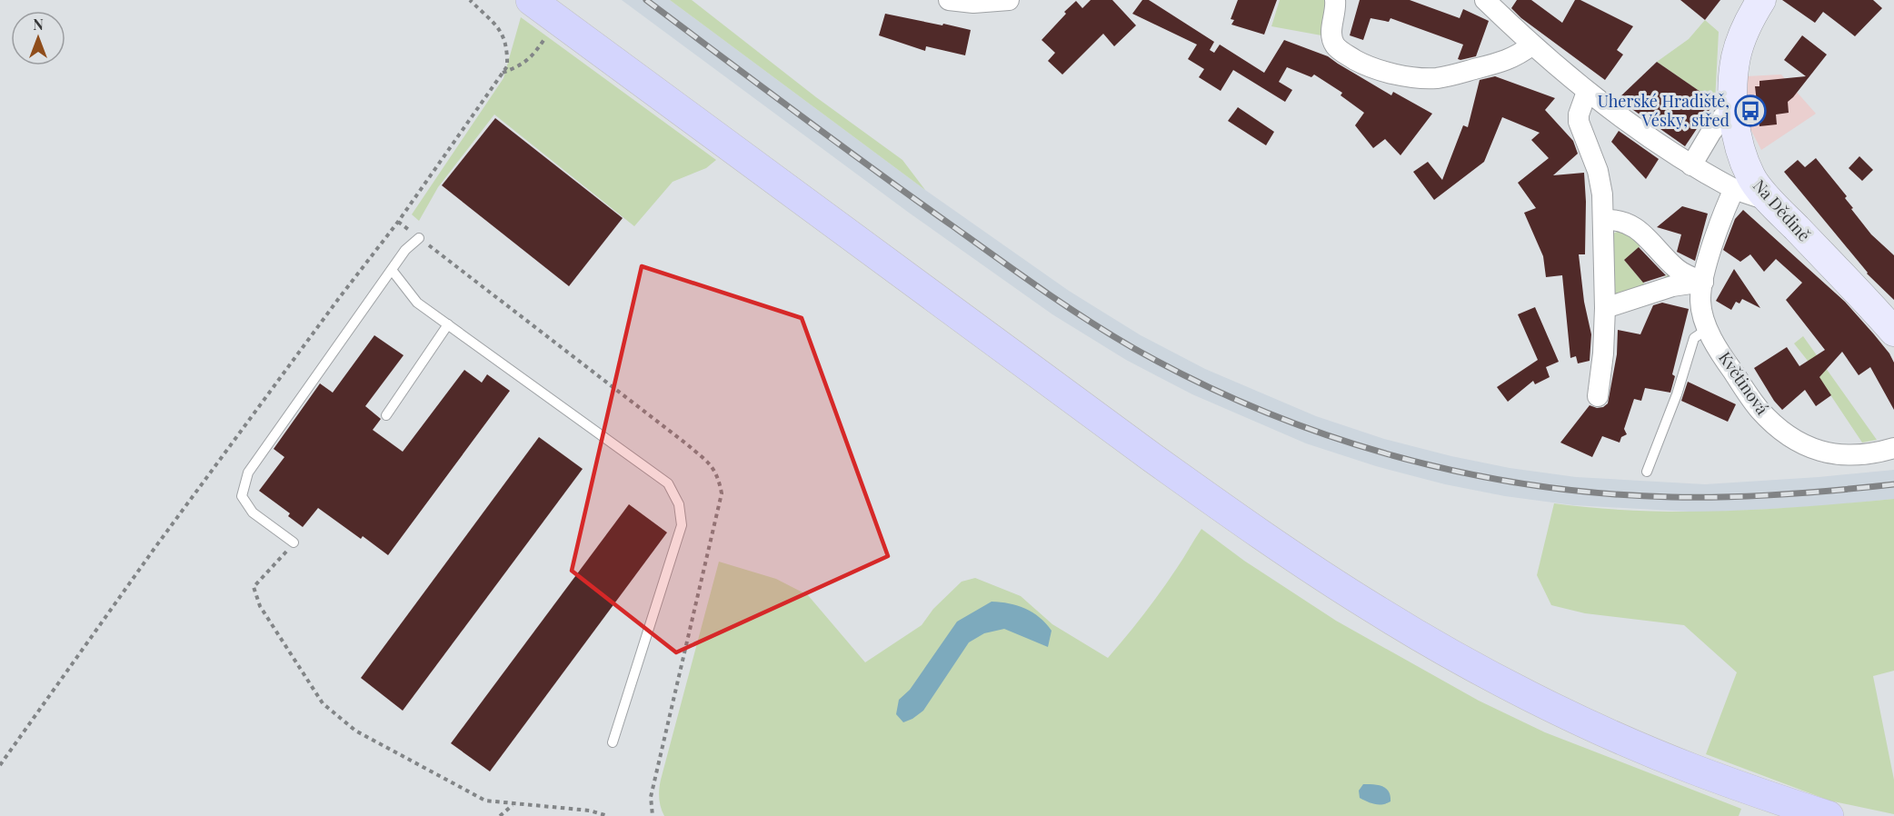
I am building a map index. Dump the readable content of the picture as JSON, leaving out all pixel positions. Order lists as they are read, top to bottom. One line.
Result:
{"streets":{"street":["Na Dědině","Květinová"]},"places":{"bus stop":["Uherské Hradiště, Vésky, střed"]},"north":"top"}
